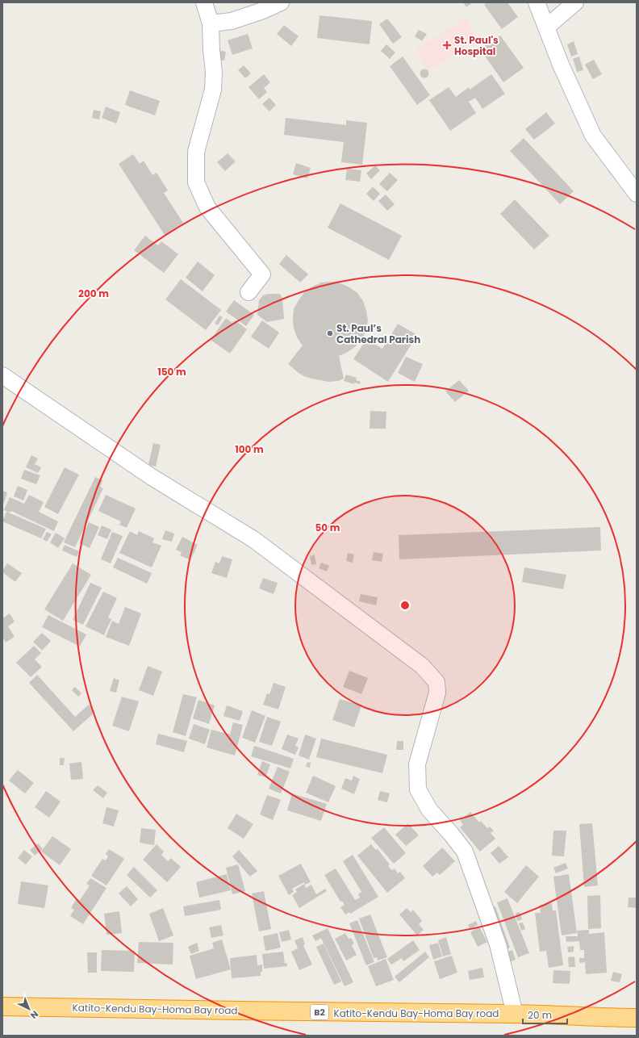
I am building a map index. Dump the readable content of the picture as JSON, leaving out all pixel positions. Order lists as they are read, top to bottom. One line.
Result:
{"streets":{"highway":["Katito-Kendu Bay-Homa Bay road","B2"]},"places":{"health":["St. Paul's Hospital"],"other":["St. Paul’s Cathedral Parish"]},"scale_bar":"20 m","north":"bottom right","rings":["200 m","150 m","100 m","50 m"]}
